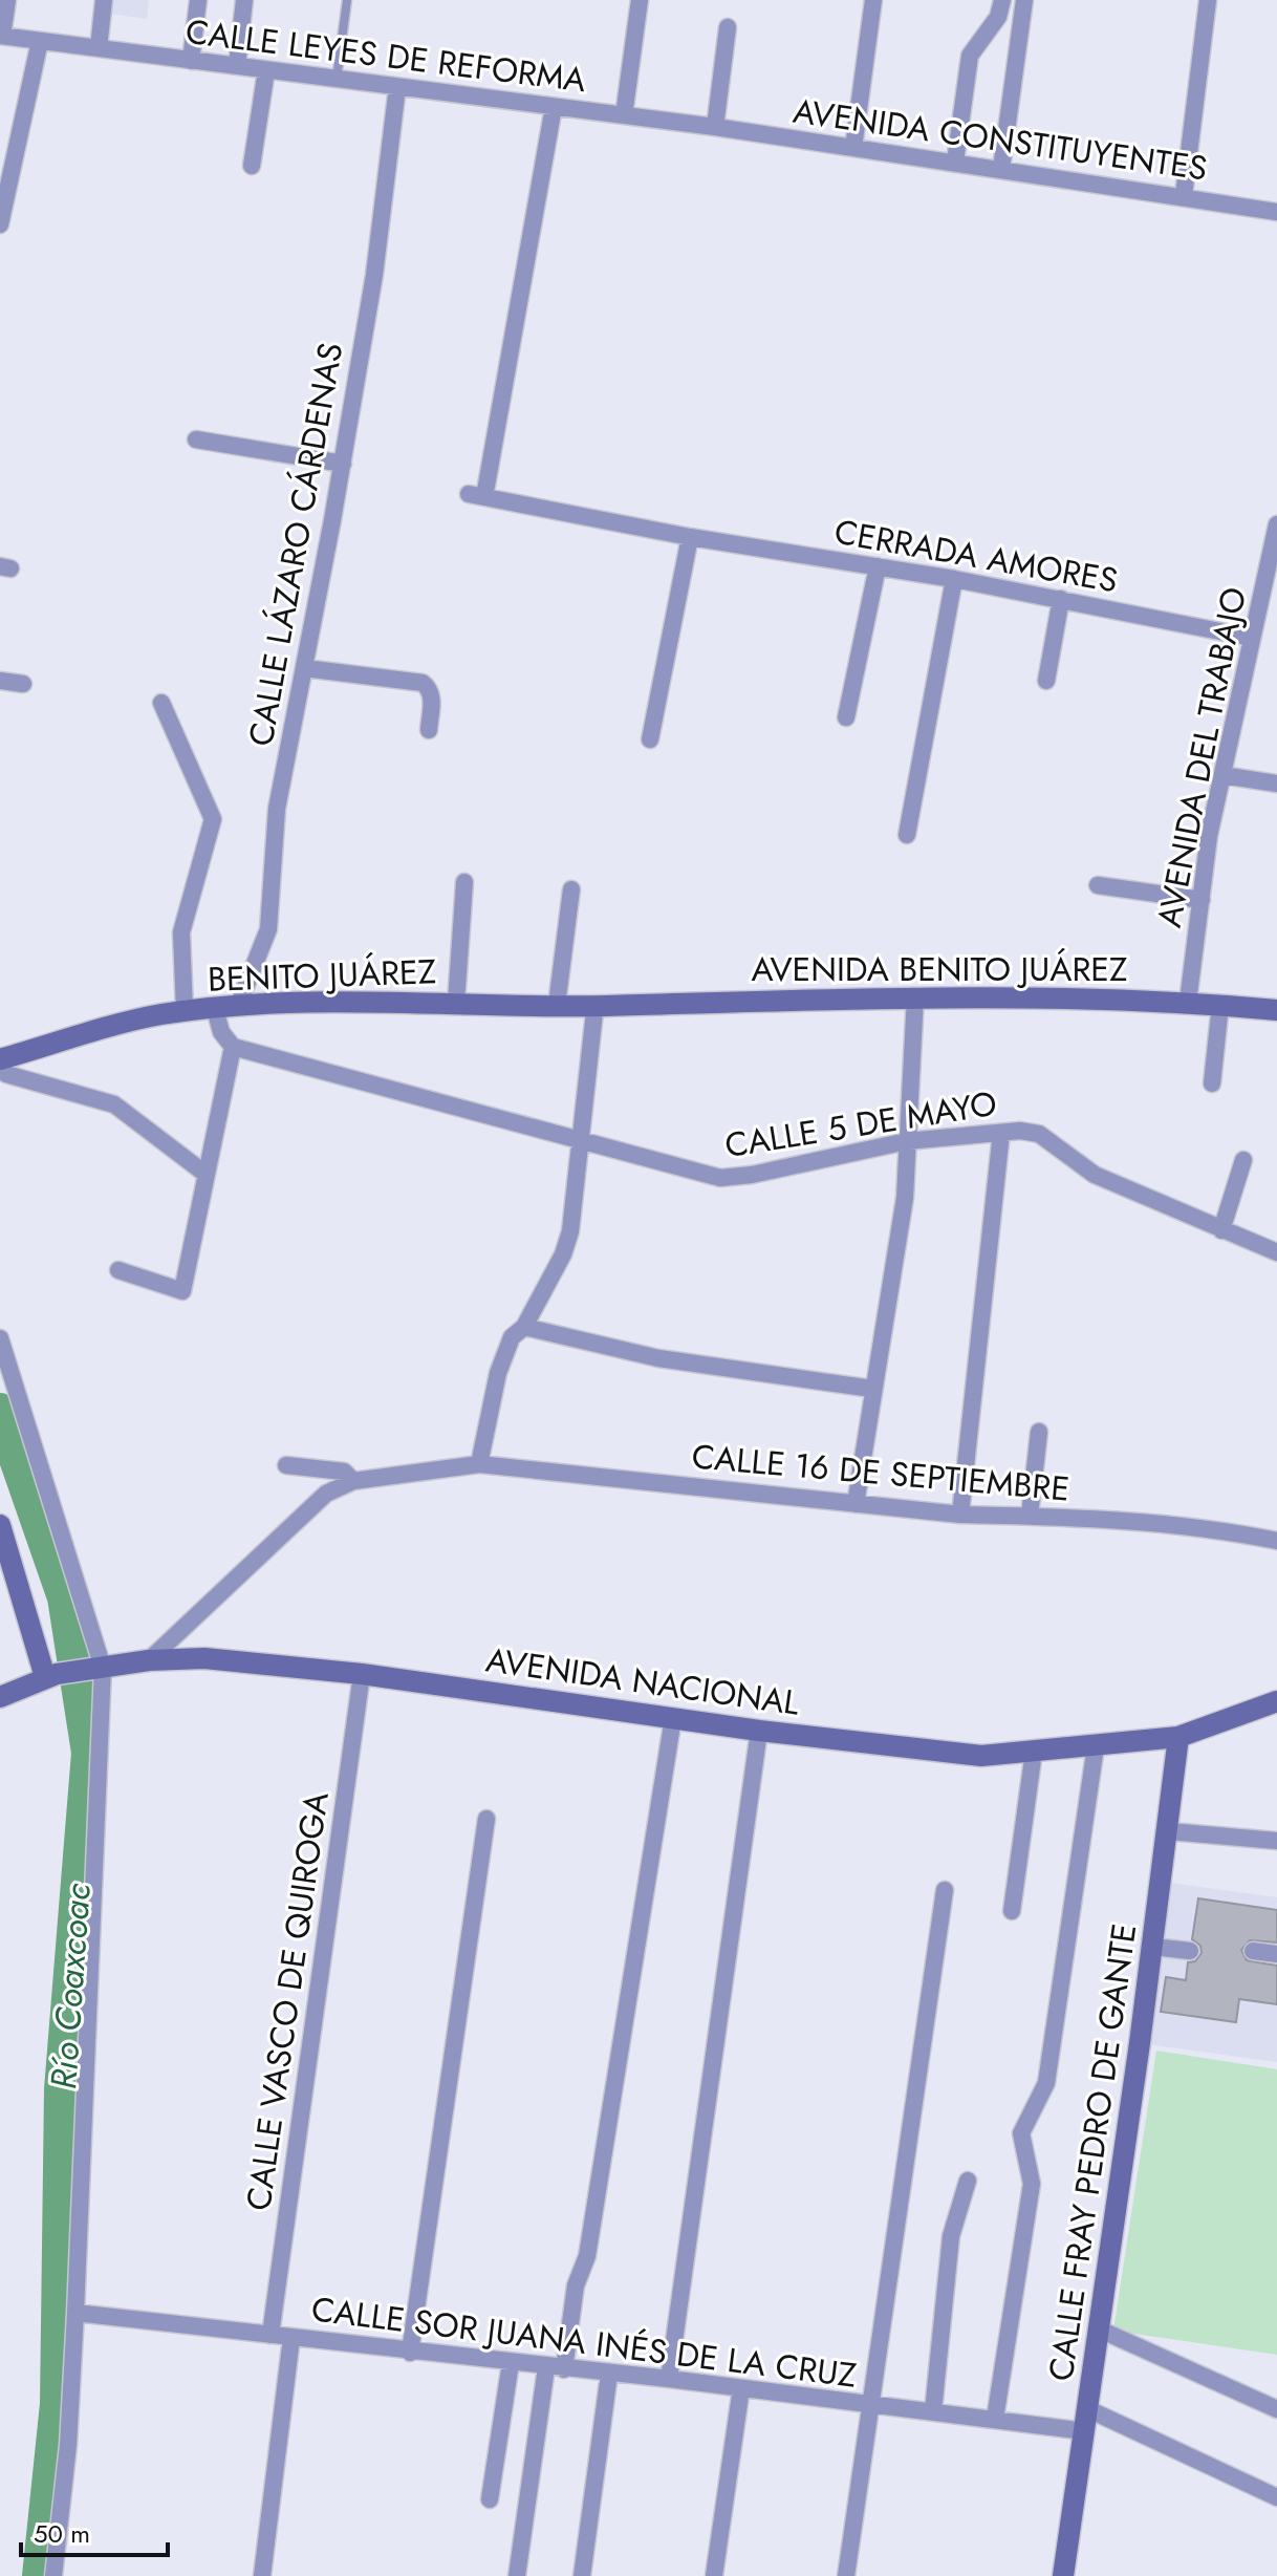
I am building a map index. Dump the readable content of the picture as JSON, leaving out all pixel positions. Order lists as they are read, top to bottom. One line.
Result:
{"streets":{"street":["CALLE LEYES DE REFORMA","AVENIDA CONSTITUYENTES","CALLE LÁZARO CÁRDENAS","CERRADA AMORES","AVENIDA DEL TRABAJO","AVENIDA BENITO JUÁREZ","BENITO JUÁREZ","CALLE 5 DE MAYO","CALLE 16 DE SEPTIEMBRE","AVENIDA NACIONAL","CALLE VASCO DE QUIROGA","CALLE FRAY PEDRO DE GANTE","CALLE SOR JUANA INÉS DE LA CRUZ"]},"crossings":[["CALLE LEYES DE REFORMA","AVENIDA CONSTITUYENTES"],["CALLE LEYES DE REFORMA","CALLE LÁZARO CÁRDENAS"],["CALLE LEYES DE REFORMA","CERRADA AMORES"],["CALLE LÁZARO CÁRDENAS","BENITO JUÁREZ"],["CERRADA AMORES","AVENIDA DEL TRABAJO"],["AVENIDA DEL TRABAJO","AVENIDA BENITO JUÁREZ"],["AVENIDA BENITO JUÁREZ","BENITO JUÁREZ"],["AVENIDA NACIONAL","CALLE VASCO DE QUIROGA"],["AVENIDA NACIONAL","CALLE FRAY PEDRO DE GANTE"],["CALLE VASCO DE QUIROGA","CALLE SOR JUANA INÉS DE LA CRUZ"],["CALLE FRAY PEDRO DE GANTE","CALLE SOR JUANA INÉS DE LA CRUZ"]],"water":["Río Coaxcoac"],"scale_bar":"50 m"}
